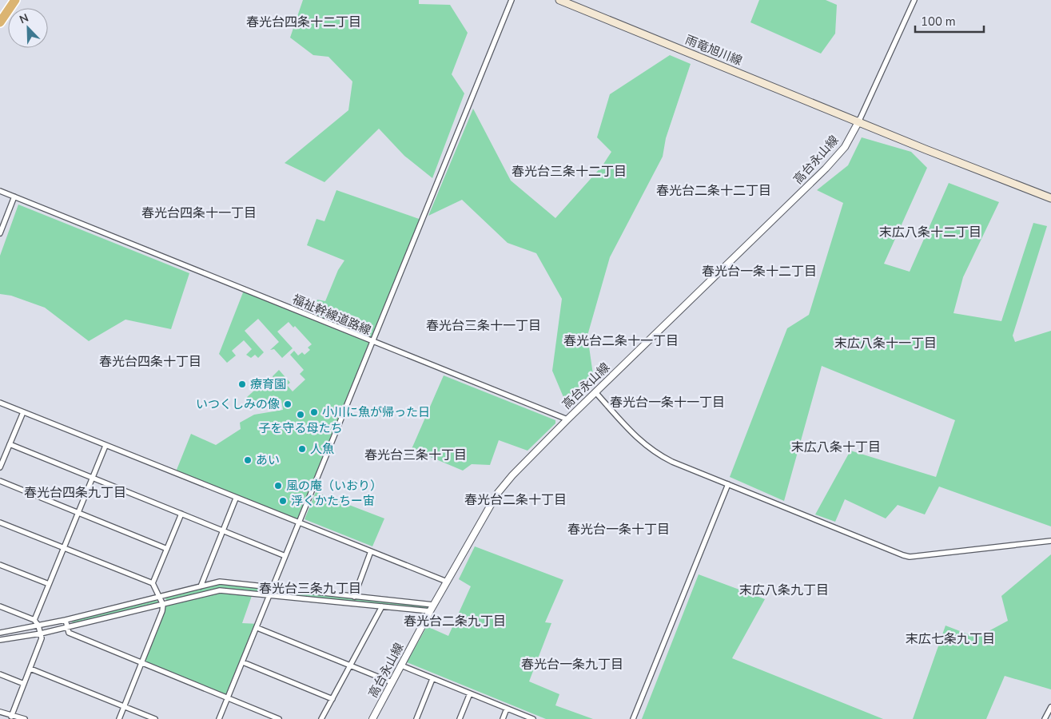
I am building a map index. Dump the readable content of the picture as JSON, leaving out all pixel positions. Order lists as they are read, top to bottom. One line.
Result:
{"streets":{"main road":["雨竜旭川線"],"street":["高台永山線","福祉幹線道路線"]},"crossings":[["雨竜旭川線","高台永山線"]],"districts":["春光台四条十二丁目","春光台三条十二丁目","春光台二条十二丁目","春光台四条十一丁目","末広八条十二丁目","春光台一条十二丁目","春光台三条十一丁目","春光台二条十一丁目","末広八条十一丁目","春光台四条十丁目","春光台一条十一丁目","末広八条十丁目","春光台三条十丁目","春光台四条九丁目","春光台二条十丁目","春光台一条十丁目","春光台三条九丁目","末広八条九丁目","春光台二条九丁目","末広七条九丁目","春光台一条九丁目"],"places":["療育園","いつくしみの像","小川に魚が帰った日","子を守る母たち","人魚","あい","風の庵（いおり）","浮くかたちー宙"],"scale_bar":"100 m","north":"top left"}
